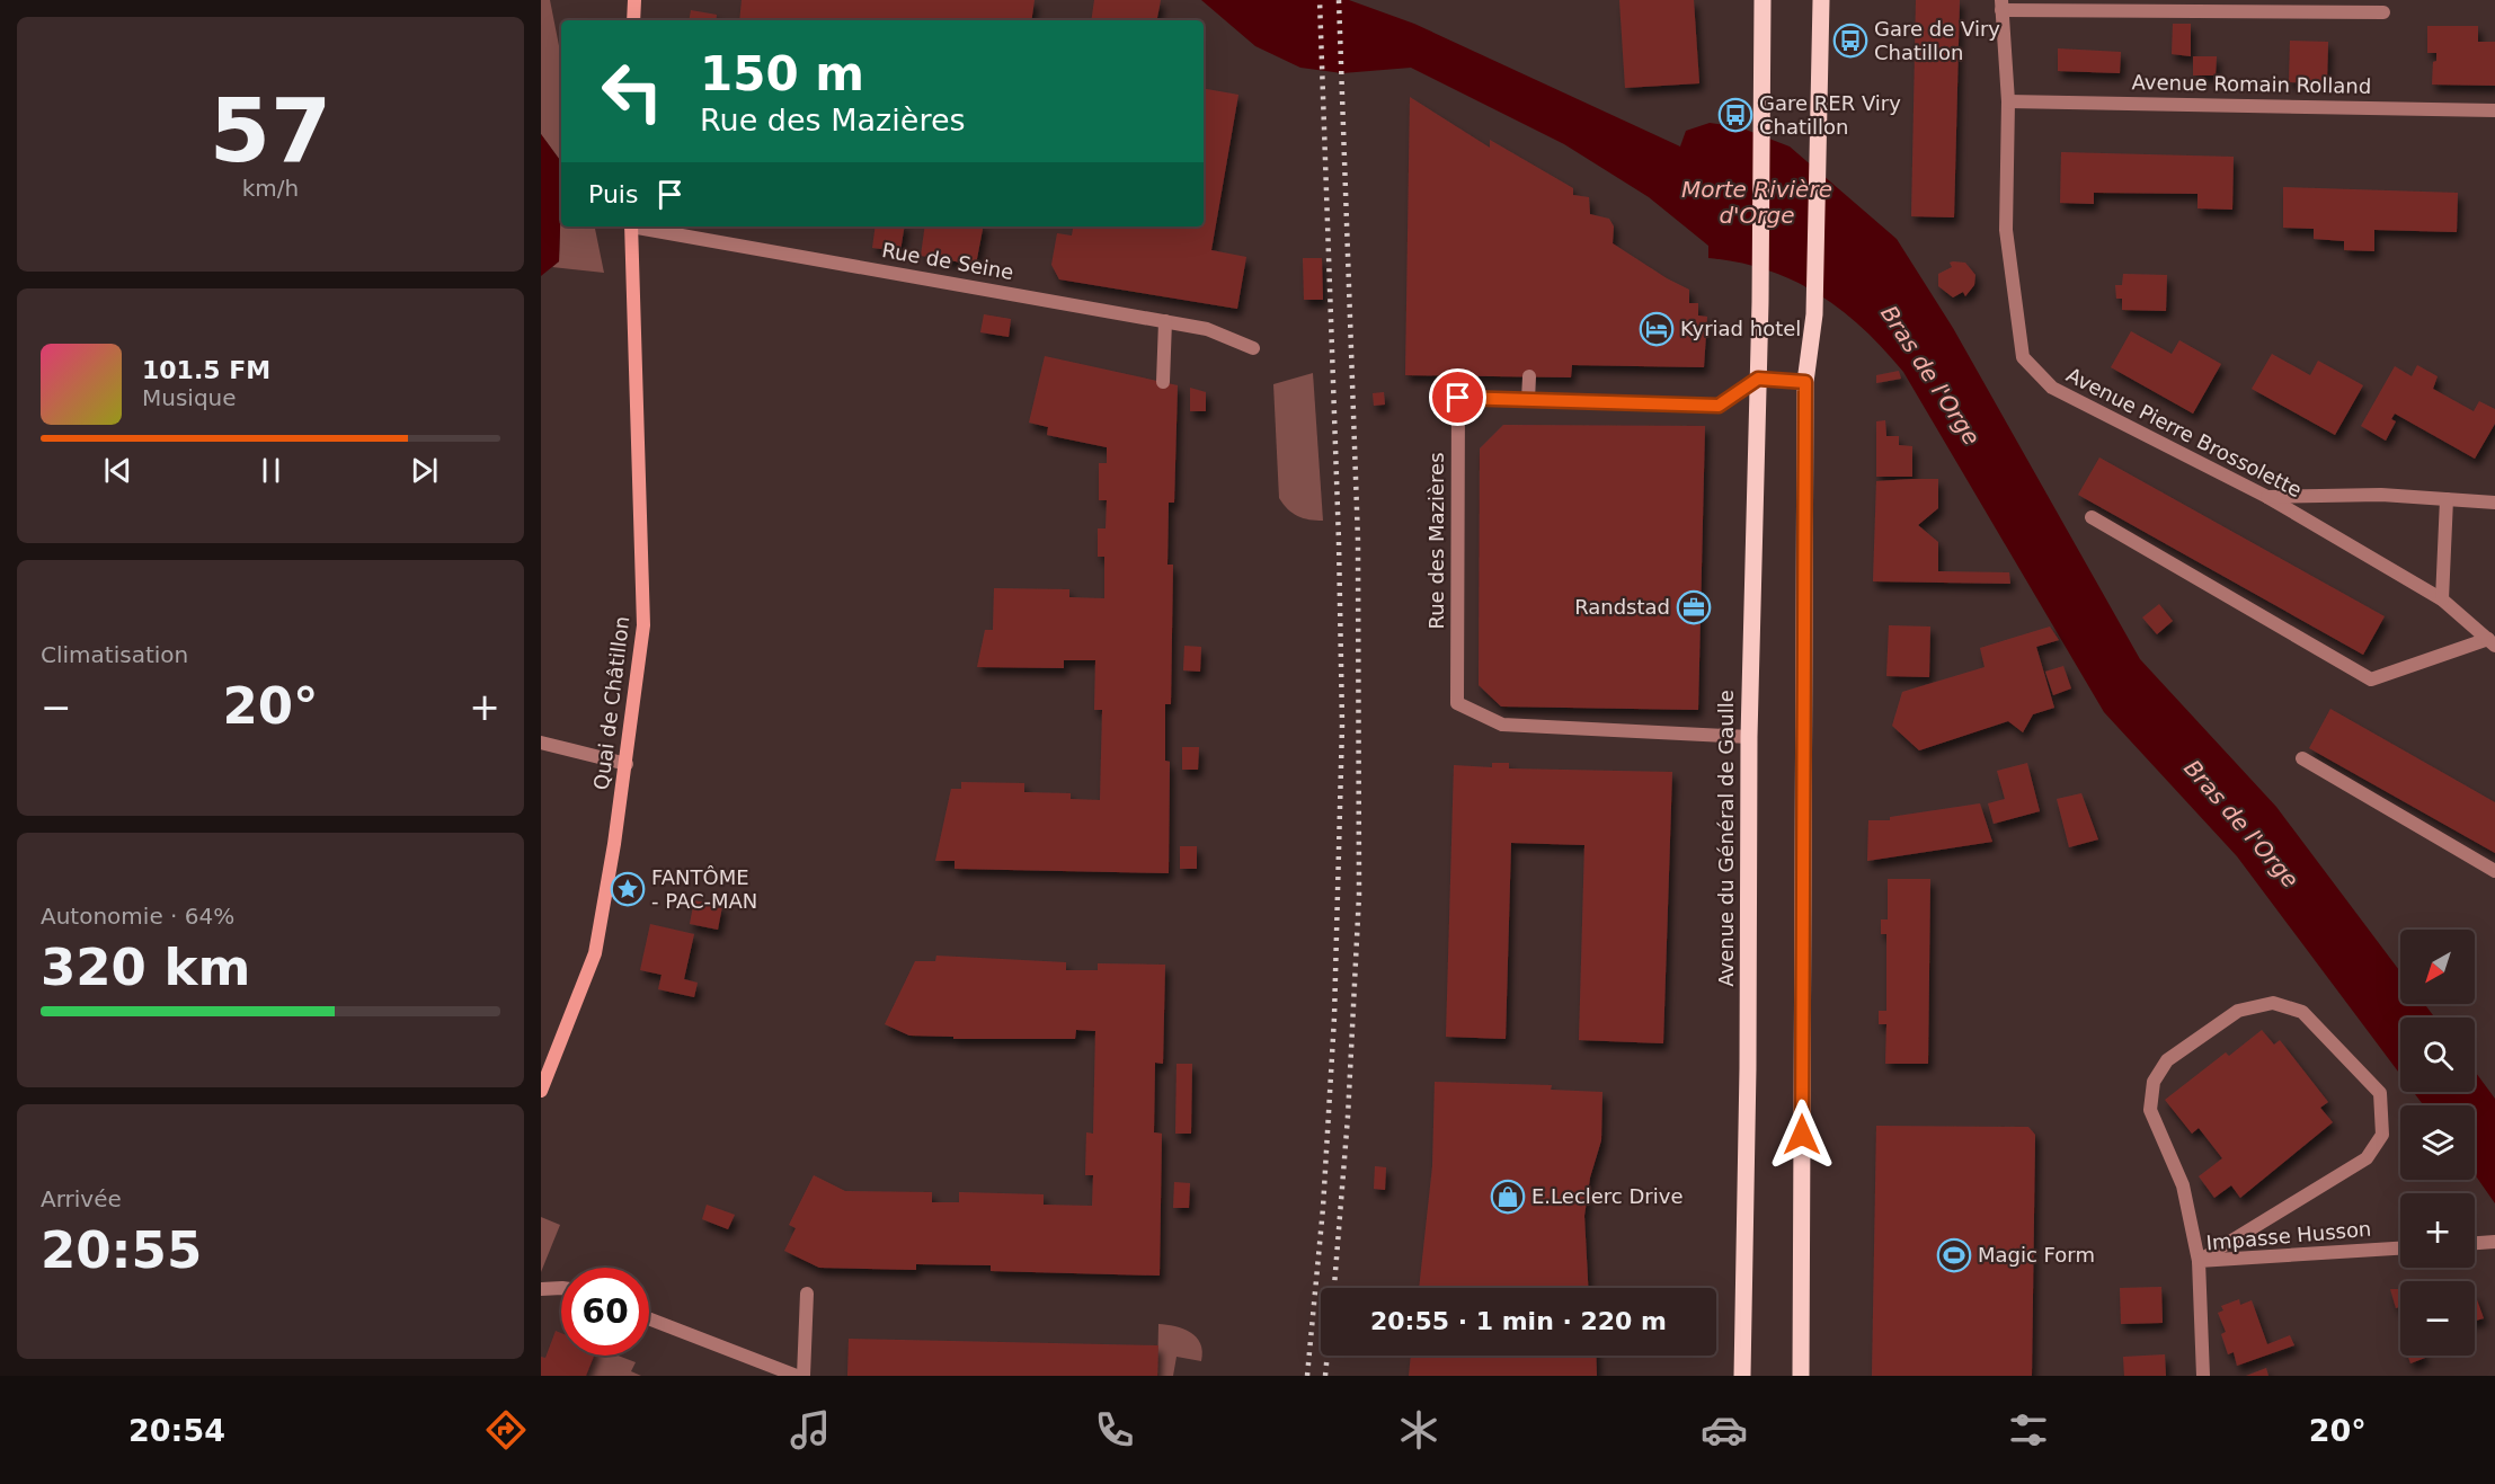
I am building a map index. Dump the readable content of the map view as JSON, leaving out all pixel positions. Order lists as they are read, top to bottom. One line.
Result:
{"streets":{"main road":["Quai de Châtillon","Avenue du Général de Gaulle"],"street":["Avenue Romain Rolland","Rue de Seine","Avenue Pierre Brossolette","Rue des Mazières","Impasse Husson"]},"crossings":[["Avenue Romain Rolland","Avenue Pierre Brossolette"],["Rue des Mazières","Avenue du Général de Gaulle"]],"water":["Morte Rivière d'Orge","Bras de l'Orge"],"places":{"bus stop":["Gare de Viry Chatillon","Gare RER Viry Chatillon"],"hotel":["Kyriad hotel"],"office":["Randstad"],"place":["FANTÔME - PAC-MAN"],"shop":["E.Leclerc Drive"],"sports":["Magic Form"]},"north":"bottom left","page":{"tile":[["57","km/h"],"Climatisation",["Autonomie · 64%","320 km"],["Arrivée","20:55"]],"turn":["150 m","Rue des Mazières"],"then":"Puis","song":["101.5 FM","Musique"],"heat":["−","20°","+"],"map_buttons":["+","−"],"limit":"60","trip":"20:55 · 1 min · 220 m","tabs":["20:54","20°"]}}
